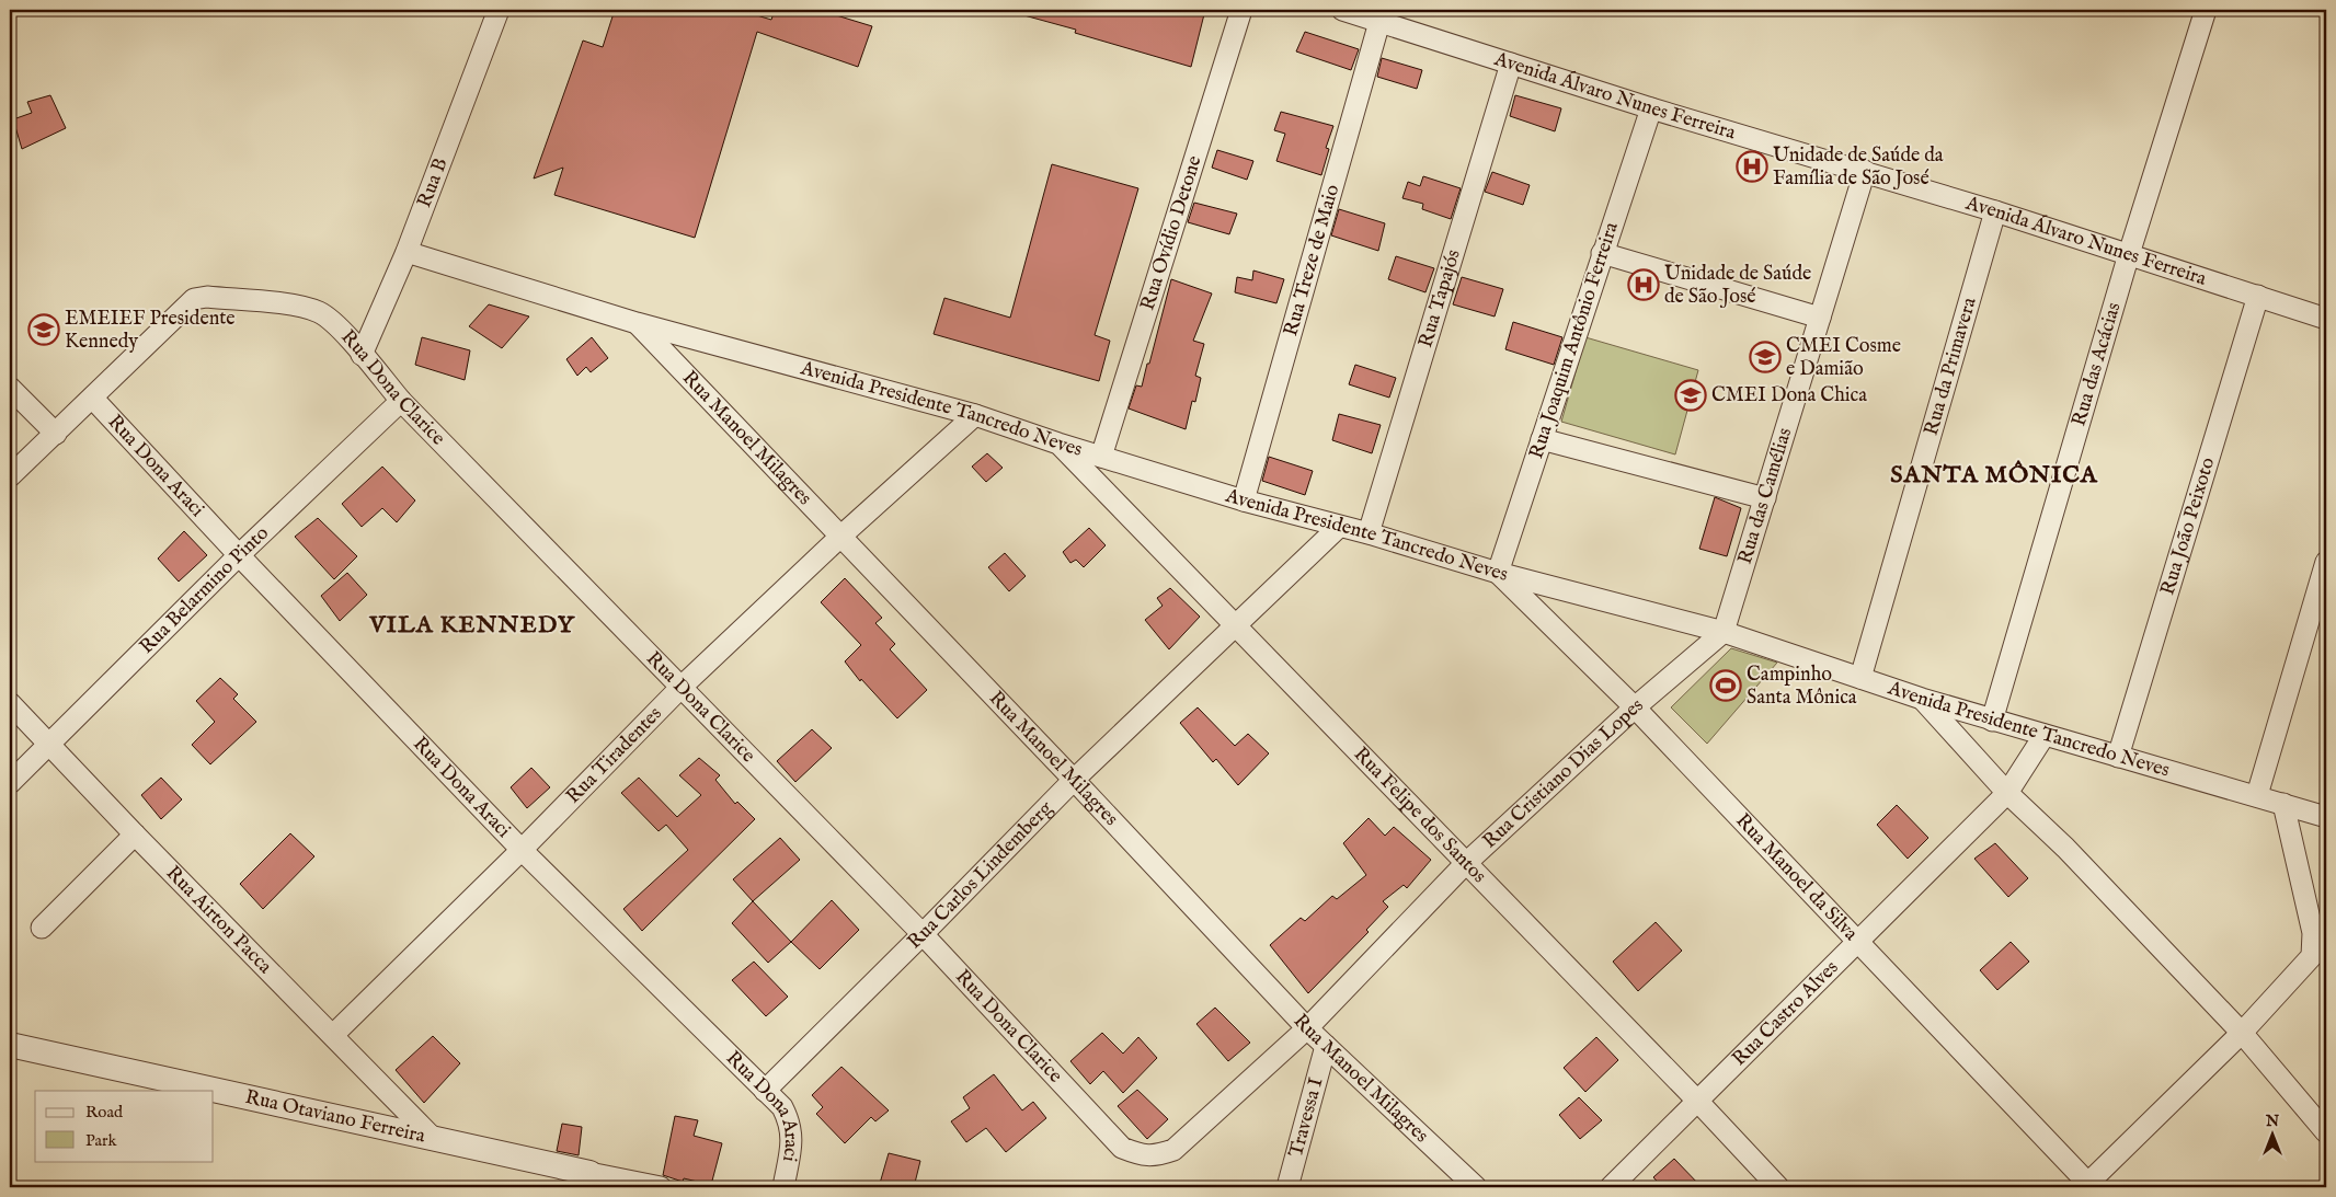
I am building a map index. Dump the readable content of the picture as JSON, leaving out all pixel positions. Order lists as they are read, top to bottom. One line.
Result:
{"streets":{"street":["Avenida Álvaro Nunes Ferreira","Rua B","Rua Ovídio Detone","Rua Treze de Maio","Rua Tapajós","Rua Joaquim Antônio Ferreira","Rua das Acácias","Rua da Primavera","Rua Dona Clarice","Avenida Presidente Tancredo Neves","Rua Manoel Milagres","Rua Dona Araci","Rua das Camélias","Rua João Peixoto","Rua Belarmino Pinto","Rua Tiradentes","Rua Cristiano Dias Lopes","Rua Felipe dos Santos","Rua Carlos Lindemberg","Rua Manoel da Silva","Rua Airton Pacca","Rua Castro Alves","Rua Otaviano Ferreira","Travessa I"]},"crossings":[["Avenida Álvaro Nunes Ferreira","Rua Treze de Maio"],["Avenida Álvaro Nunes Ferreira","Rua Tapajós"],["Avenida Álvaro Nunes Ferreira","Rua Joaquim Antônio Ferreira"],["Avenida Álvaro Nunes Ferreira","Rua das Acácias"],["Avenida Álvaro Nunes Ferreira","Rua da Primavera"],["Avenida Álvaro Nunes Ferreira","Rua das Camélias"],["Avenida Álvaro Nunes Ferreira","Rua João Peixoto"],["Rua B","Rua Dona Clarice"],["Rua B","Avenida Presidente Tancredo Neves"],["Rua Ovídio Detone","Avenida Presidente Tancredo Neves"],["Rua Treze de Maio","Avenida Presidente Tancredo Neves"],["Rua Tapajós","Avenida Presidente Tancredo Neves"],["Rua Joaquim Antônio Ferreira","Avenida Presidente Tancredo Neves"],["Rua Joaquim Antônio Ferreira","Rua Manoel da Silva"],["Rua das Acácias","Avenida Presidente Tancredo Neves"],["Rua da Primavera","Avenida Presidente Tancredo Neves"],["Rua Dona Clarice","Rua Dona Araci"],["Rua Dona Clarice","Rua Belarmino Pinto"],["Rua Dona Clarice","Rua Tiradentes"],["Rua Dona Clarice","Rua Cristiano Dias Lopes"],["Rua Dona Clarice","Rua Carlos Lindemberg"],["Avenida Presidente Tancredo Neves","Rua Manoel Milagres"],["Avenida Presidente Tancredo Neves","Rua das Camélias"],["Avenida Presidente Tancredo Neves","Rua João Peixoto"],["Avenida Presidente Tancredo Neves","Rua Tiradentes"],["Avenida Presidente Tancredo Neves","Rua Cristiano Dias Lopes"],["Avenida Presidente Tancredo Neves","Rua Felipe dos Santos"],["Avenida Presidente Tancredo Neves","Rua Carlos Lindemberg"],["Avenida Presidente Tancredo Neves","Rua Manoel da Silva"],["Avenida Presidente Tancredo Neves","Rua Castro Alves"],["Rua Manoel Milagres","Rua Tiradentes"],["Rua Manoel Milagres","Rua Cristiano Dias Lopes"],["Rua Manoel Milagres","Rua Carlos Lindemberg"],["Rua Manoel Milagres","Travessa I"],["Rua Dona Araci","Rua Belarmino Pinto"],["Rua Dona Araci","Rua Tiradentes"],["Rua Dona Araci","Rua Carlos Lindemberg"],["Rua das Camélias","Rua Cristiano Dias Lopes"],["Rua Belarmino Pinto","Rua Airton Pacca"],["Rua Tiradentes","Rua Airton Pacca"],["Rua Cristiano Dias Lopes","Rua Felipe dos Santos"],["Rua Cristiano Dias Lopes","Rua Manoel da Silva"],["Rua Felipe dos Santos","Rua Carlos Lindemberg"],["Rua Felipe dos Santos","Rua Castro Alves"],["Rua Manoel da Silva","Rua Castro Alves"],["Rua Airton Pacca","Rua Otaviano Ferreira"]],"districts":["SANTA MÔNICA","VILA KENNEDY"],"places":{"hospital":["Unidade de Saúde da Família de São José","Unidade de Saúde de São José"],"school or university":["EMEIEF Presidente Kennedy","CMEI Cosme e Damião","CMEI Dona Chica"],"sports":["Campinho Santa Mônica"]},"legend":["Road","Park"],"north":"top"}
